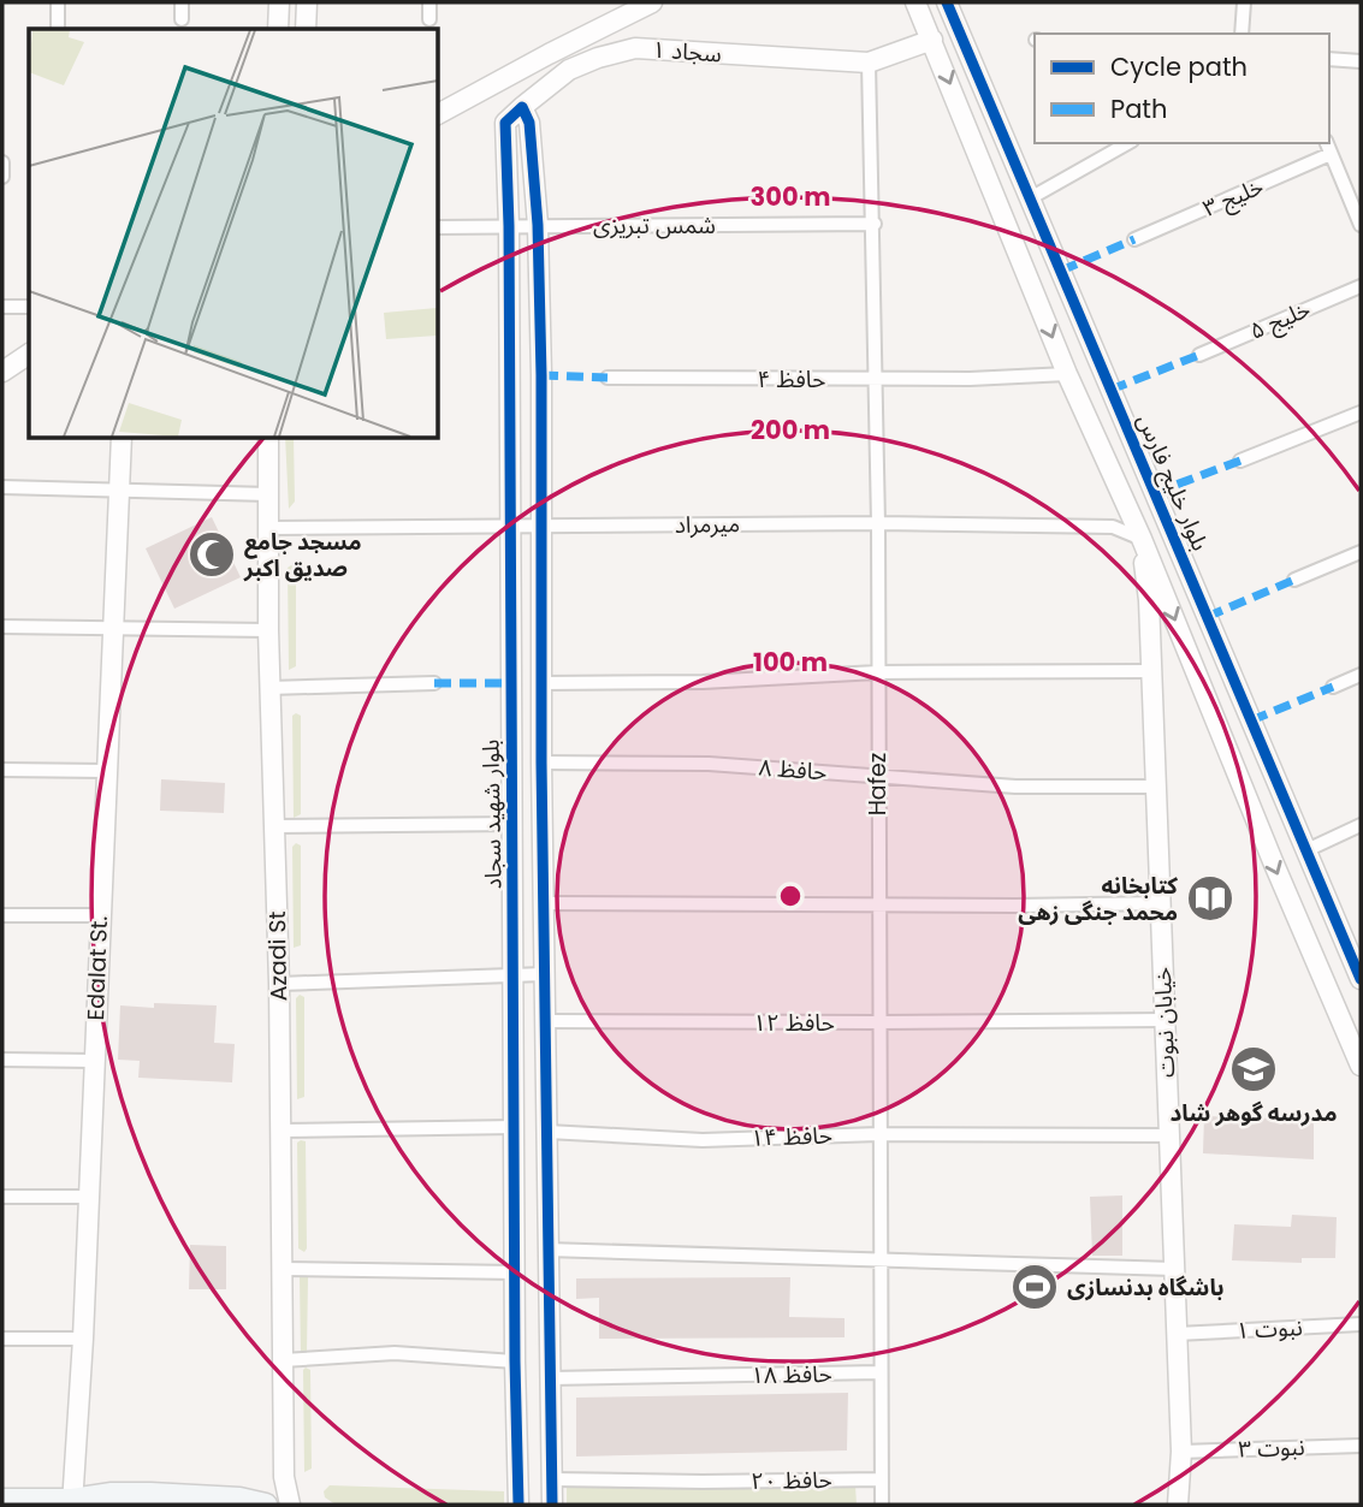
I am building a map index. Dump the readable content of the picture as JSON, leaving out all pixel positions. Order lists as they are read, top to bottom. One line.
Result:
{"streets":{"main road":["سجاد ۱","بلوار خلیج فارس","بلوار شهید سجاد","Azadi St","Edalat St.","خیابان نبوت"],"street":["خلیج ۳","شمس تبریزی","خلیج ۵","حافظ ۴","میرمراد","حافظ ۸","Hafez","حافظ ۱۲","حافظ ۱۴","نبوت ۱","حافظ ۱۸","نبوت ۳","حافظ ۲۰"]},"crossings":[["سجاد ۱","Hafez"],["سجاد ۱","بلوار شهید سجاد"],["شمس تبریزی","Hafez"],["شمس تبریزی","بلوار شهید سجاد"],["حافظ ۴","Hafez"],["میرمراد","Hafez"],["میرمراد","بلوار شهید سجاد"],["میرمراد","Azadi St"],["میرمراد","خیابان نبوت"],["حافظ ۸","Hafez"],["حافظ ۸","خیابان نبوت"],["Hafez","حافظ ۱۲"],["Hafez","حافظ ۱۴"],["Hafez","حافظ ۱۸"],["Hafez","حافظ ۲۰"],["حافظ ۱۲","خیابان نبوت"],["خیابان نبوت","حافظ ۱۴"],["خیابان نبوت","نبوت ۱"],["خیابان نبوت","نبوت ۳"]],"places":{"mosque":["مسجد جامع صدیق اکبر"],"library":["کتابخانه محمد جنگی زهی"],"school or university":["مدرسه گوهر شاد"],"sports":["باشگاه بدنسازی"]},"legend":["Cycle path","Path"],"rings":["300 m","200 m","100 m"]}
